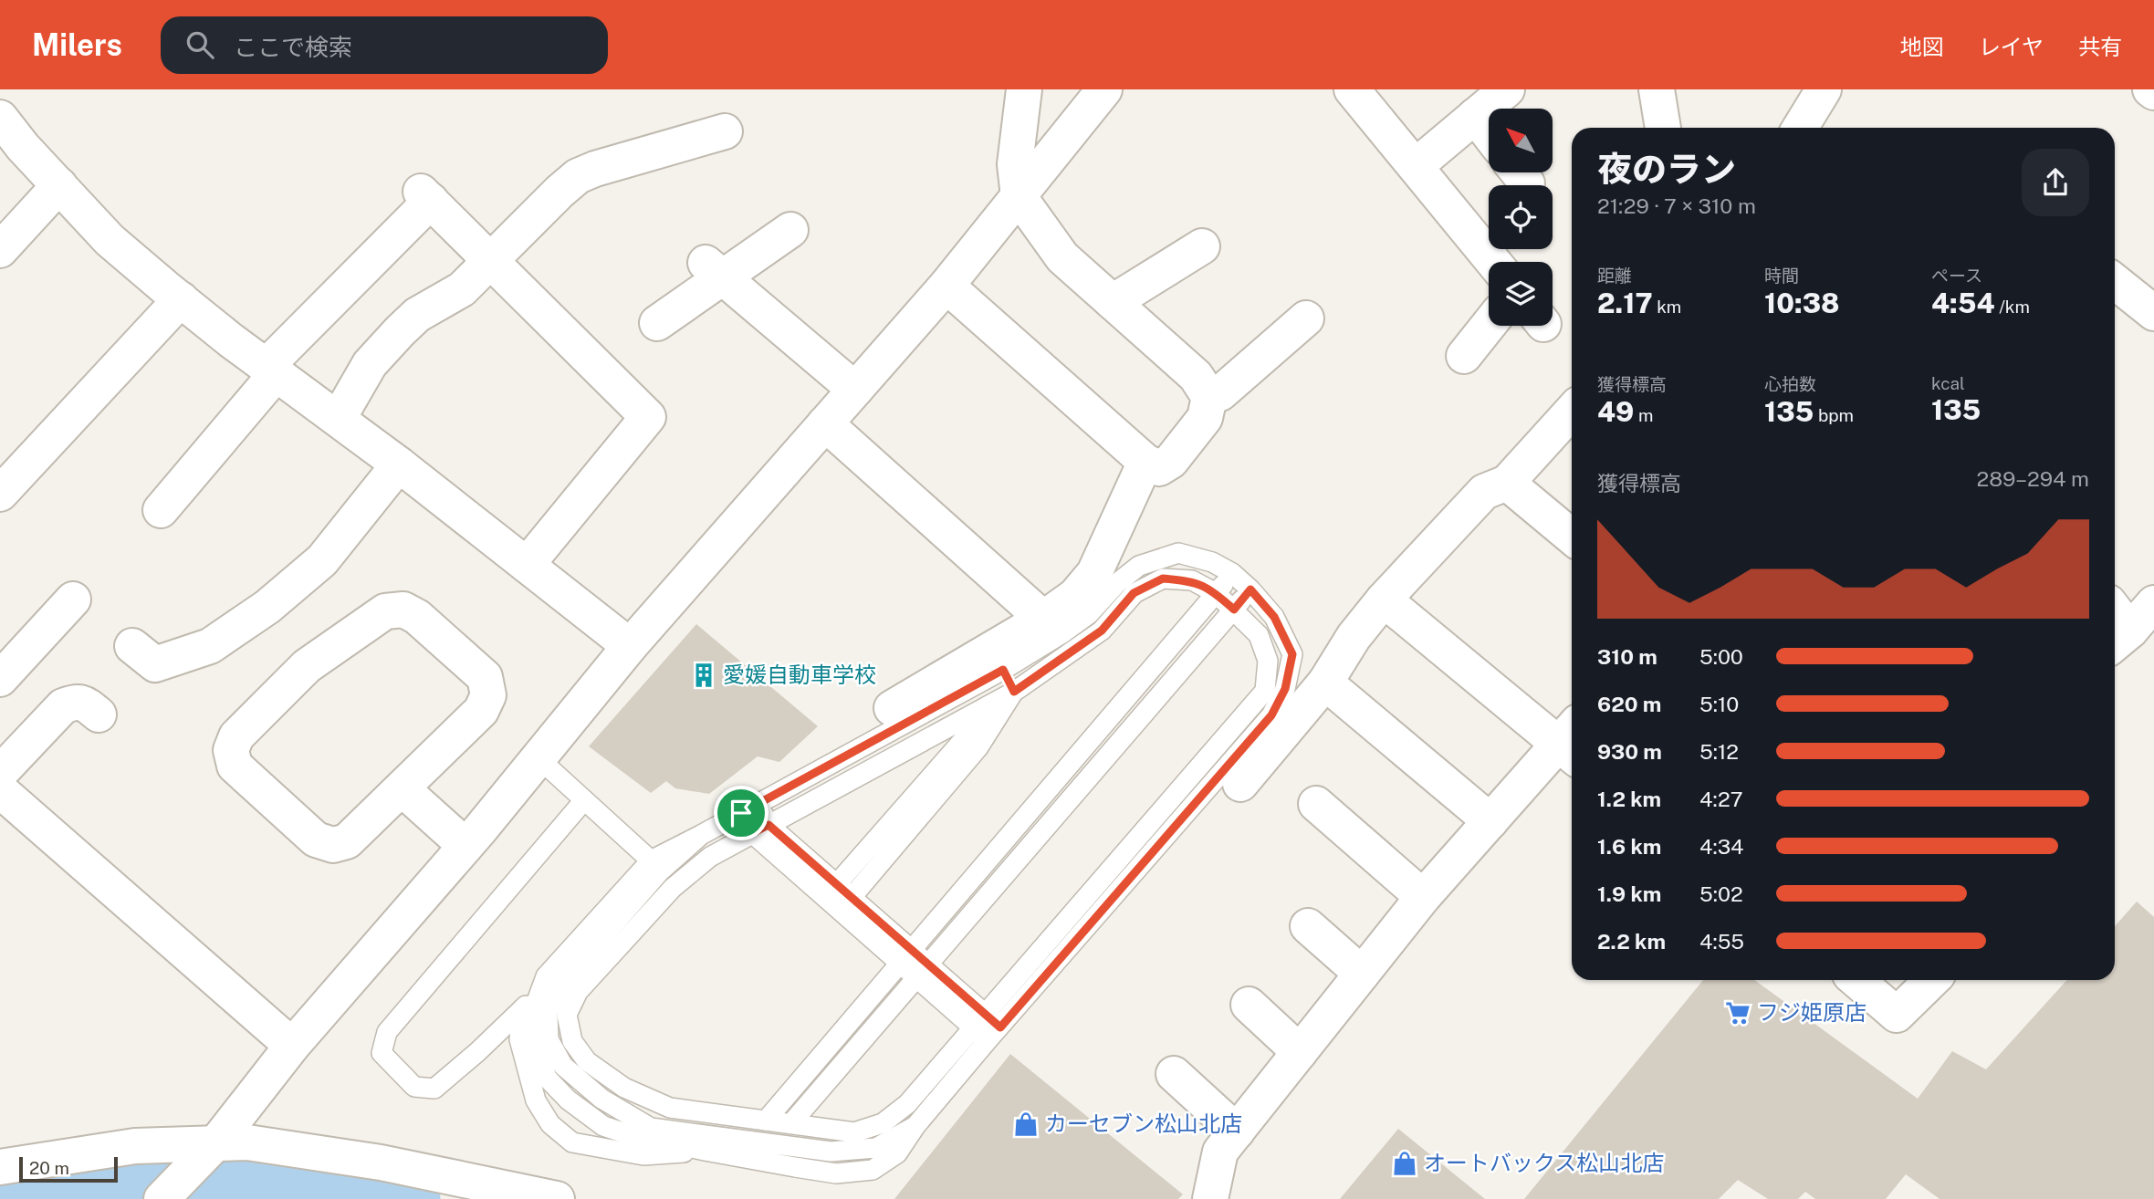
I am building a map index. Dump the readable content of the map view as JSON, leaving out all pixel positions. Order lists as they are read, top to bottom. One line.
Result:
{"places":{"building":["愛媛自動車学校"],"supermarket":["フジ姫原店"],"shop":["カーセブン松山北店","オートバックス松山北店"]},"scale_bar":"20 m","north":"top left","page":{"header":"Milers","search":"ここで検索","nav":["地図","レイヤ","共有"],"heading":["夜のラン","21:29 · 7 × 310 m"],"stats":[["距離","2.17 km"],["時間","10:38"],["ペース","4:54 /km"],["獲得標高","49 m"],["心拍数","135 bpm"],["kcal","135"]],"chart":["獲得標高","289–294 m"],"list":[{"name":"310 m","note":"5:00"},{"name":"620 m","note":"5:10"},{"name":"930 m","note":"5:12"},{"name":"1.2 km","note":"4:27"},{"name":"1.6 km","note":"4:34"},{"name":"1.9 km","note":"5:02"},{"name":"2.2 km","note":"4:55"}],"scale":"20 m"}}
